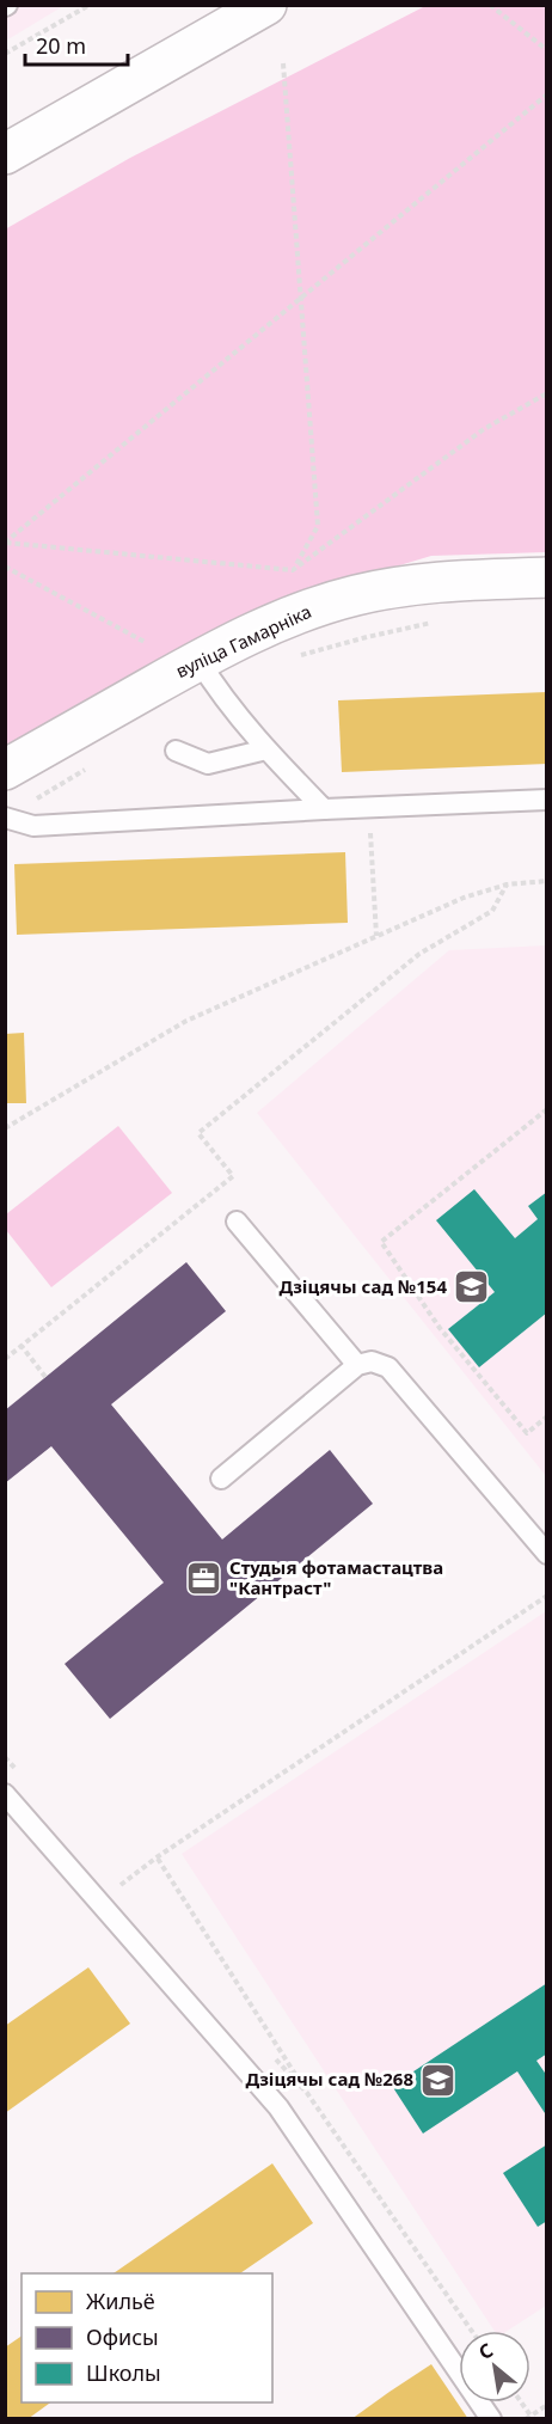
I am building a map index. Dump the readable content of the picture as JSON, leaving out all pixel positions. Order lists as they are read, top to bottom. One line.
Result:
{"streets":{"street":["вуліца Гамарніка"]},"places":{"school or university":["Дзіцячы сад №154","Дзіцячы сад №268"],"office":["Студыя фотамастацтва \"Кантраст\""]},"legend":["Жильё","Офисы","Школы"],"scale_bar":"20 m","north":"top left"}
